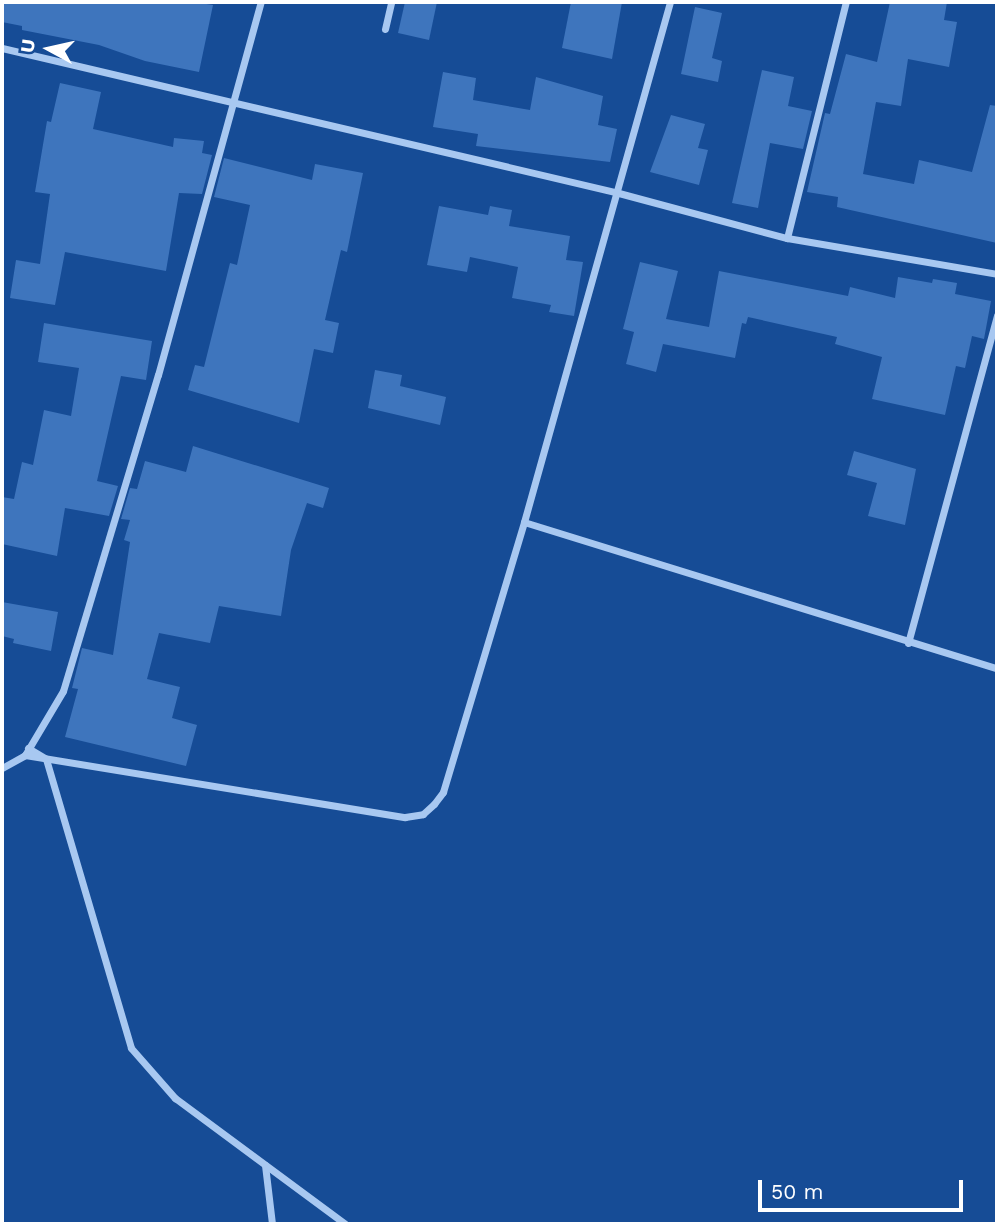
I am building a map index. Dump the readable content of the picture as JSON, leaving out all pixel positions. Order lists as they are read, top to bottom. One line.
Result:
{"scale_bar":"50 m","north":"left"}
